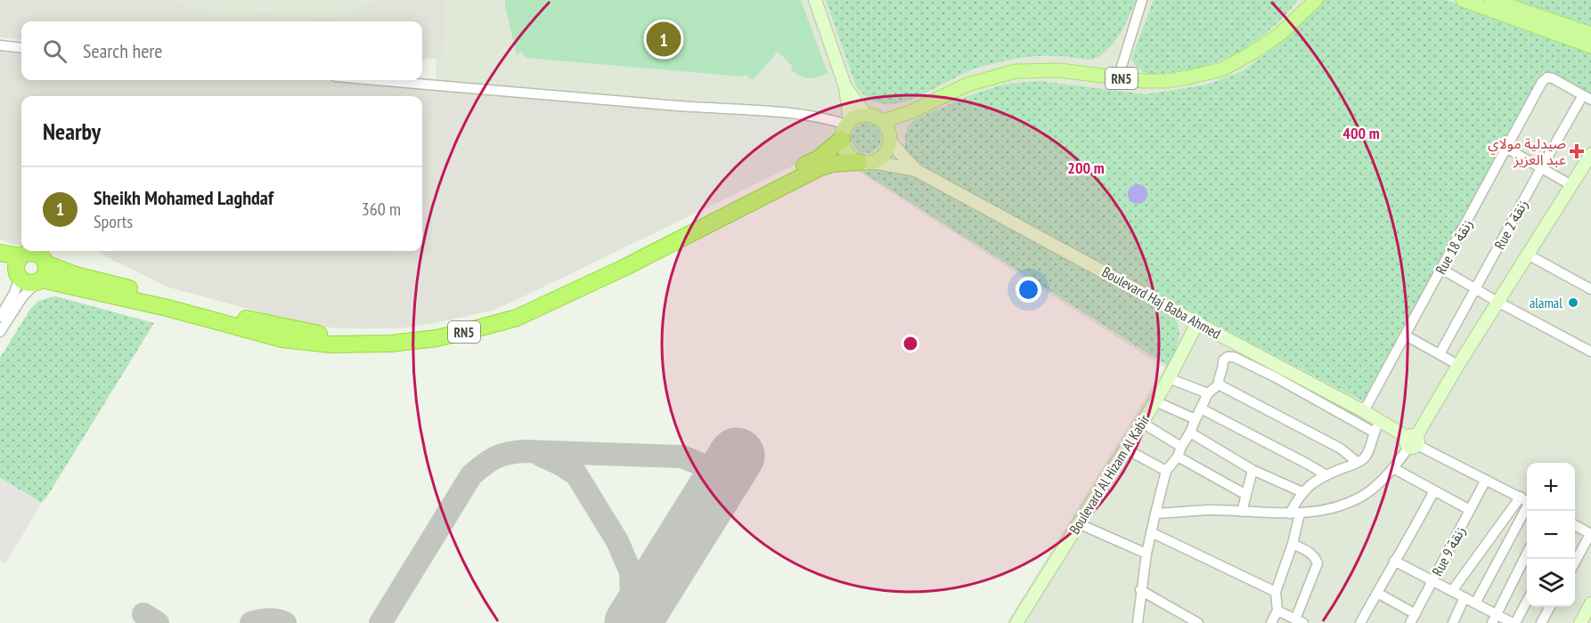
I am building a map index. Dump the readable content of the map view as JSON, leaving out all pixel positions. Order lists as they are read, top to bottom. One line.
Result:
{"streets":{"highway":["RN5"],"main road":["Boulevard Haj Baba Ahmed","Boulevard Al Hizam Al Kabir"],"street":["Rue 2 زنقة","Rue 18 زنقة","Rue 9 زنقة"]},"crossings":[["Rue 2 زنقة","Rue 18 زنقة"],["Rue 18 زنقة","Boulevard Haj Baba Ahmed"],["Boulevard Haj Baba Ahmed","Boulevard Al Hizam Al Kabir"],["Boulevard Haj Baba Ahmed","Rue 9 زنقة"]],"places":{"health":["صيدلية مولاي عبد العزيز"],"other":["alamal"]},"page":{"pins":"1","search":"Search here","heading":"Nearby","list":[{"mark":"1","name":"Sheikh Mohamed Laghdaf","note":"Sports","value":"360 m"}],"map_buttons":["+","−"]},"rings":["400 m","200 m"]}
